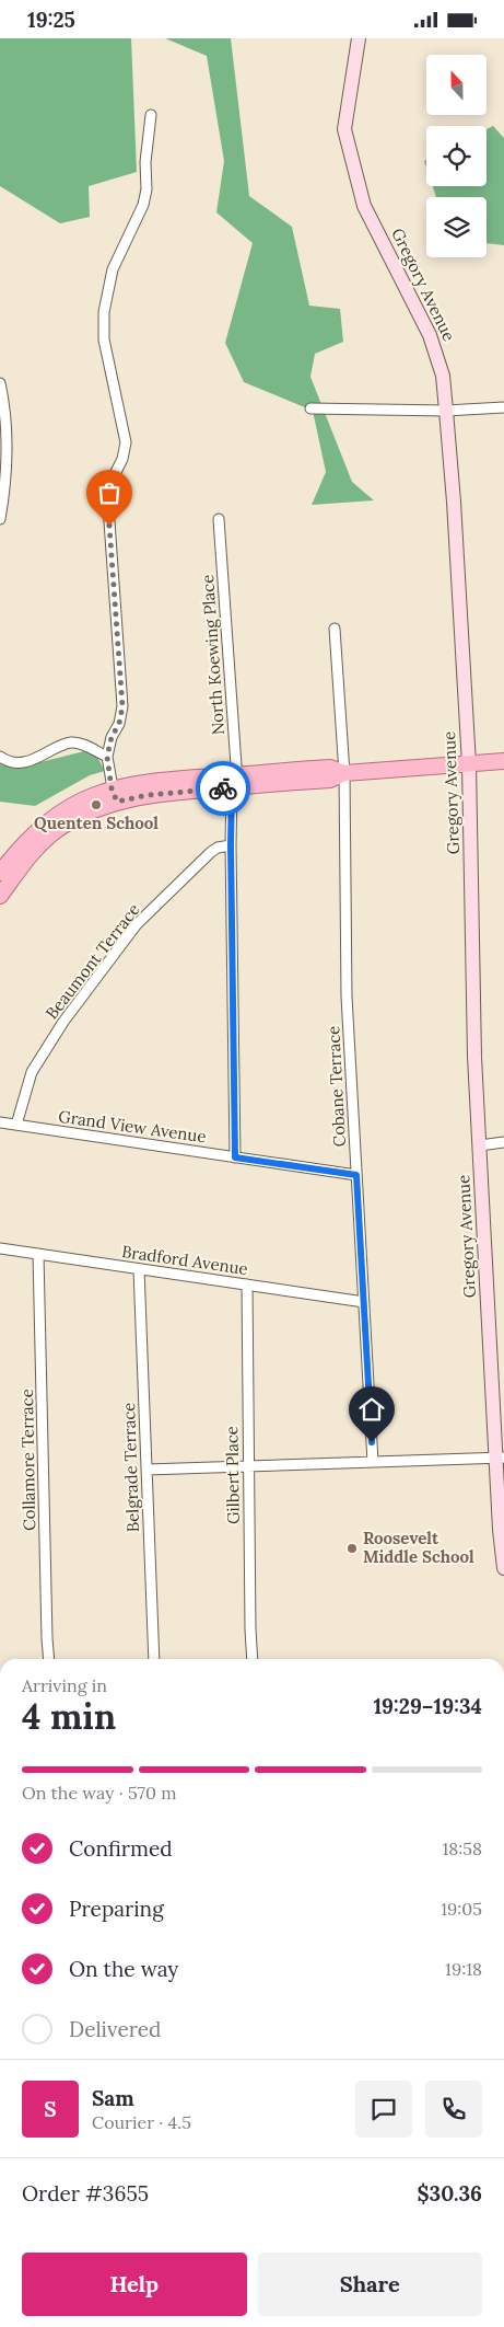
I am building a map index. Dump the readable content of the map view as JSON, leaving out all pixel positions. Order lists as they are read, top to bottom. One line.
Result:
{"streets":{"main road":["Gregory Avenue"],"street":["North Koewing Place","Beaumont Terrace","Cobane Terrace","Grand View Avenue","Bradford Avenue","Collamore Terrace","Belgrade Terrace","Gilbert Place"]},"crossings":[["North Koewing Place","Beaumont Terrace"],["North Koewing Place","Grand View Avenue"],["Beaumont Terrace","Grand View Avenue"],["Cobane Terrace","Grand View Avenue"],["Cobane Terrace","Bradford Avenue"],["Bradford Avenue","Collamore Terrace"],["Bradford Avenue","Belgrade Terrace"],["Bradford Avenue","Gilbert Place"]],"places":["Quenten School","Roosevelt Middle School"],"north":"top","page":{"status":"19:25","heading":["4 min","Arriving in","19:29–19:34"],"panel":["Sam","Courier · 4.5","Order #3655","$30.36"],"bar":"On the way · 570 m","list":[["Confirmed","18:58"],["Preparing","19:05"],["On the way","19:18"],"Delivered"],"round":"S","buttons":["Help","Share"]}}
